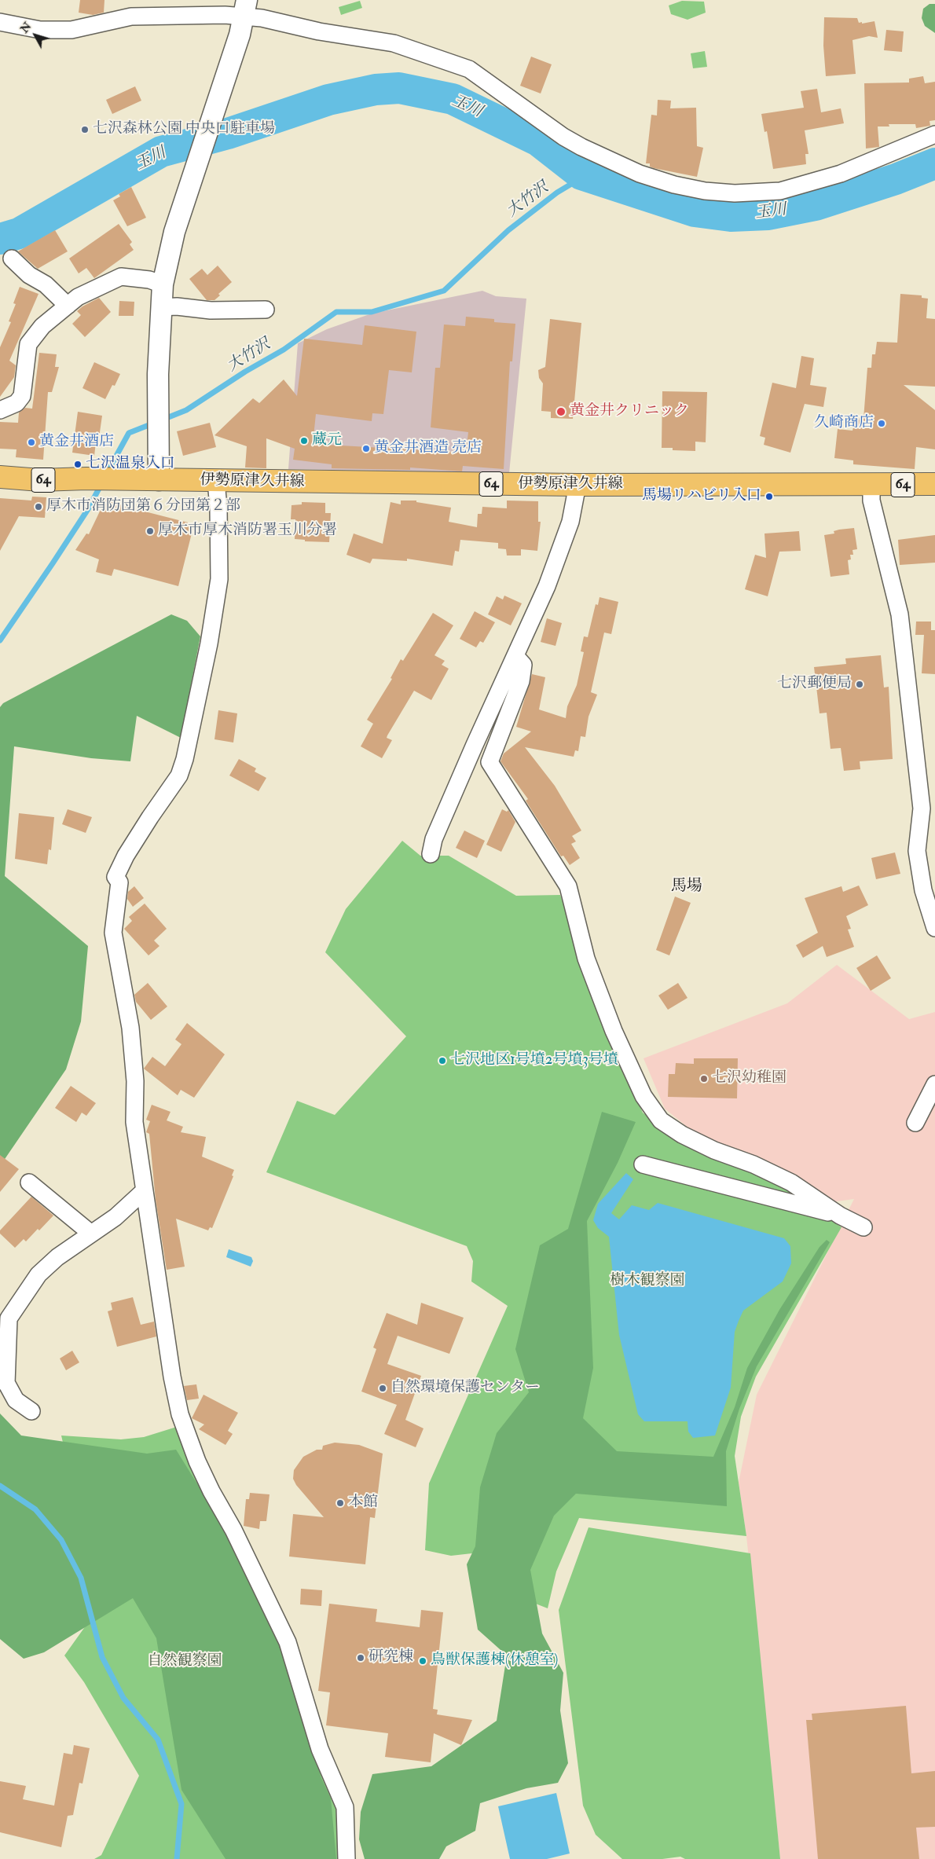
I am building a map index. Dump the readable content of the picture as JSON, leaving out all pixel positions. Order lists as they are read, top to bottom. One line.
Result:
{"streets":{"main road":["64","伊勢原津久井線"]},"districts":["馬場"],"water":["玉川","大竹沢"],"parks":["樹木観察園","自然観察園"],"places":["七沢森林公園 中央口駐車場","黄金井クリニック","久崎商店","蔵元","黄金井酒店","黄金井酒造 売店","七沢温泉入口","馬場リハビリ入口","厚木市消防団第６分団第２部","厚木市厚木消防署玉川分署","七沢郵便局","七沢地区1号墳2号墳3号墳","七沢幼稚園","自然環境保護センター","本館","研究棟","鳥獣保護棟(休憩室)"],"north":"top left"}
